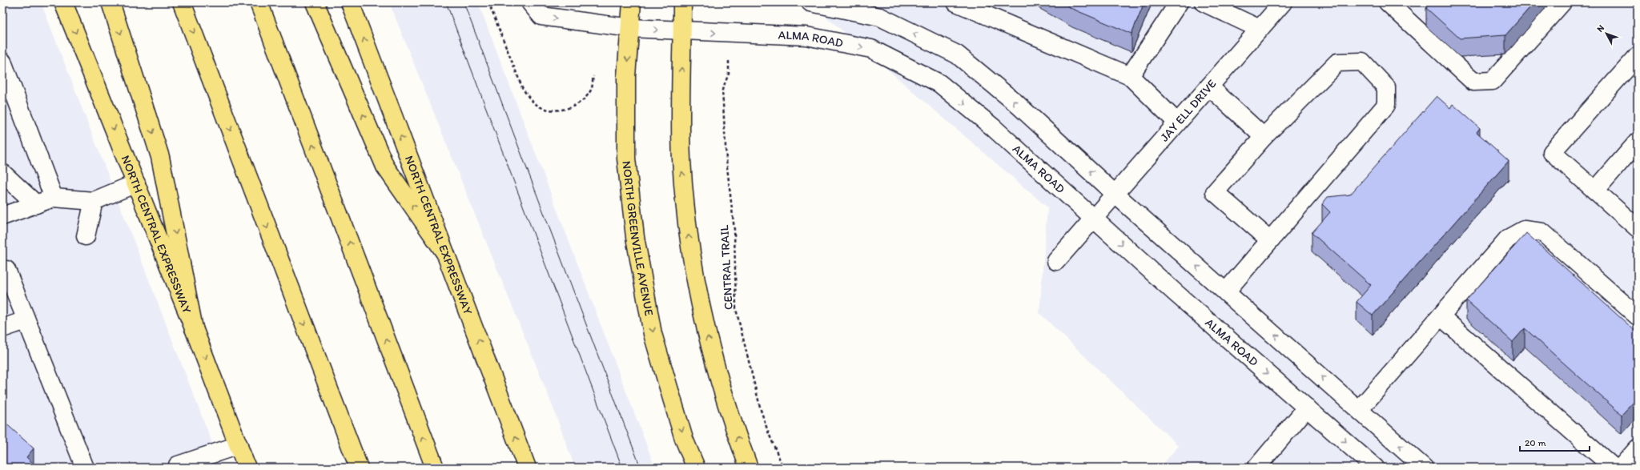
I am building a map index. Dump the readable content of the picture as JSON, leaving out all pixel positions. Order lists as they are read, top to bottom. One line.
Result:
{"streets":{"main road":["NORTH CENTRAL EXPRESSWAY","NORTH GREENVILLE AVENUE"],"street":["ALMA ROAD","JAY ELL DRIVE"],"path":["CENTRAL TRAIL"]},"crossings":[["ALMA ROAD","JAY ELL DRIVE"],["ALMA ROAD","NORTH GREENVILLE AVENUE"]],"scale_bar":"20 m","north":"top left"}
